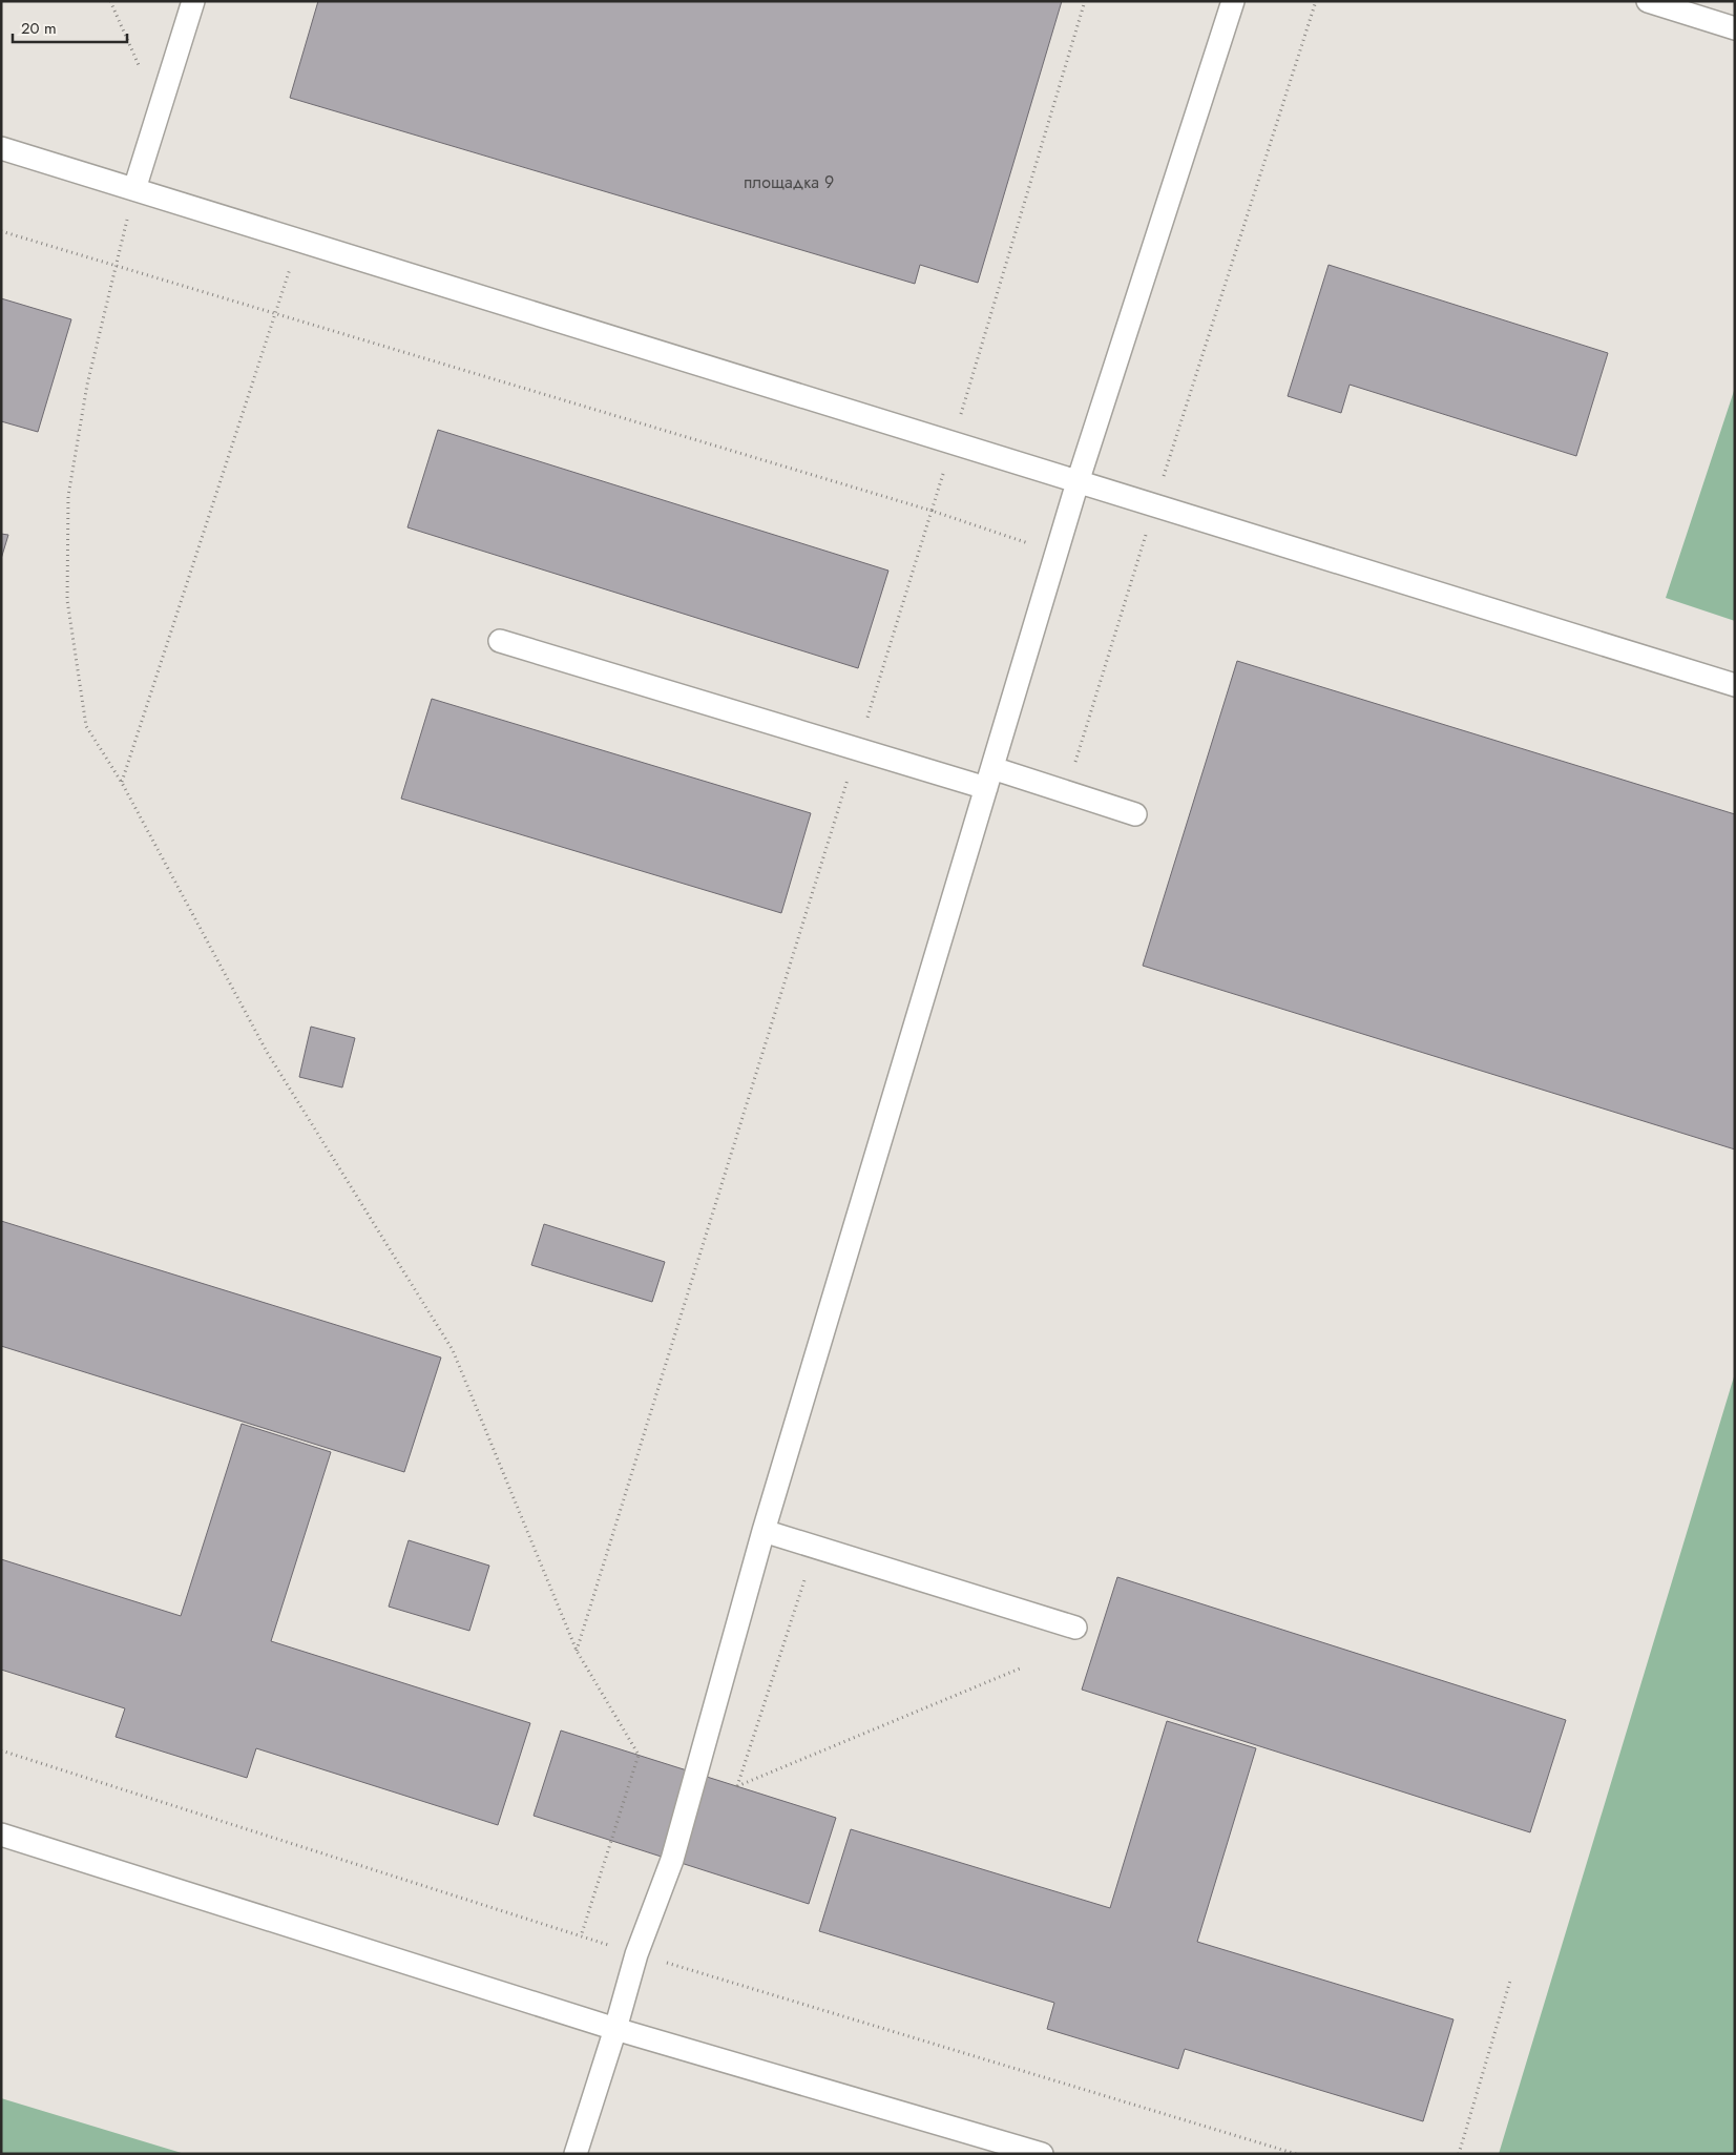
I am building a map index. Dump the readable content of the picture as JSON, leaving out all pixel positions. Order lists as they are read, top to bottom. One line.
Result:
{"house_numbers":["площадка 9"],"scale_bar":"20 m"}
